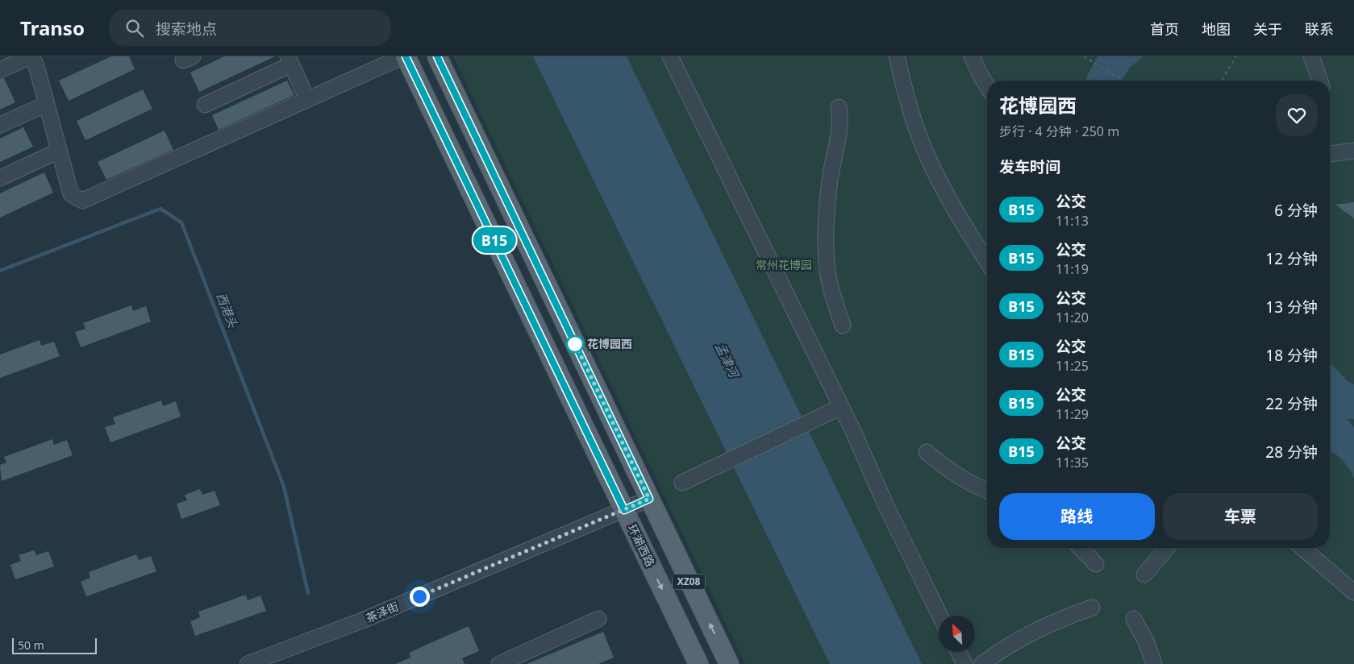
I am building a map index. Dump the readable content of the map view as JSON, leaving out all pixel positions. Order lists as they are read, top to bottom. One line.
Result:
{"streets":{"main road":["环湖西路","XZ08"],"street":["茶泽街"]},"crossings":[["环湖西路","茶泽街"],["XZ08","茶泽街"]],"water":["西港头","孟津河"],"parks":["常州花博园"],"places":["花博园西"],"lines":["bus line B15"],"scale_bar":"50 m","north":"top left","page":{"header":"Transo","search":"搜索地点","nav":["首页","地图","关于","联系"],"on_map":"B15","heading":[["花博园西","步行 · 4 分钟 · 250 m"],"发车时间"],"list":[{"mark":"B15","name":"公交","note":"11:13","value":"6 分钟"},{"mark":"B15","name":"公交","note":"11:19","value":"12 分钟"},{"mark":"B15","name":"公交","note":"11:20","value":"13 分钟"},{"mark":"B15","name":"公交","note":"11:25","value":"18 分钟"},{"mark":"B15","name":"公交","note":"11:29","value":"22 分钟"},{"mark":"B15","name":"公交","note":"11:35","value":"28 分钟"}],"buttons":["路线","车票"],"scale":"50 m"}}
